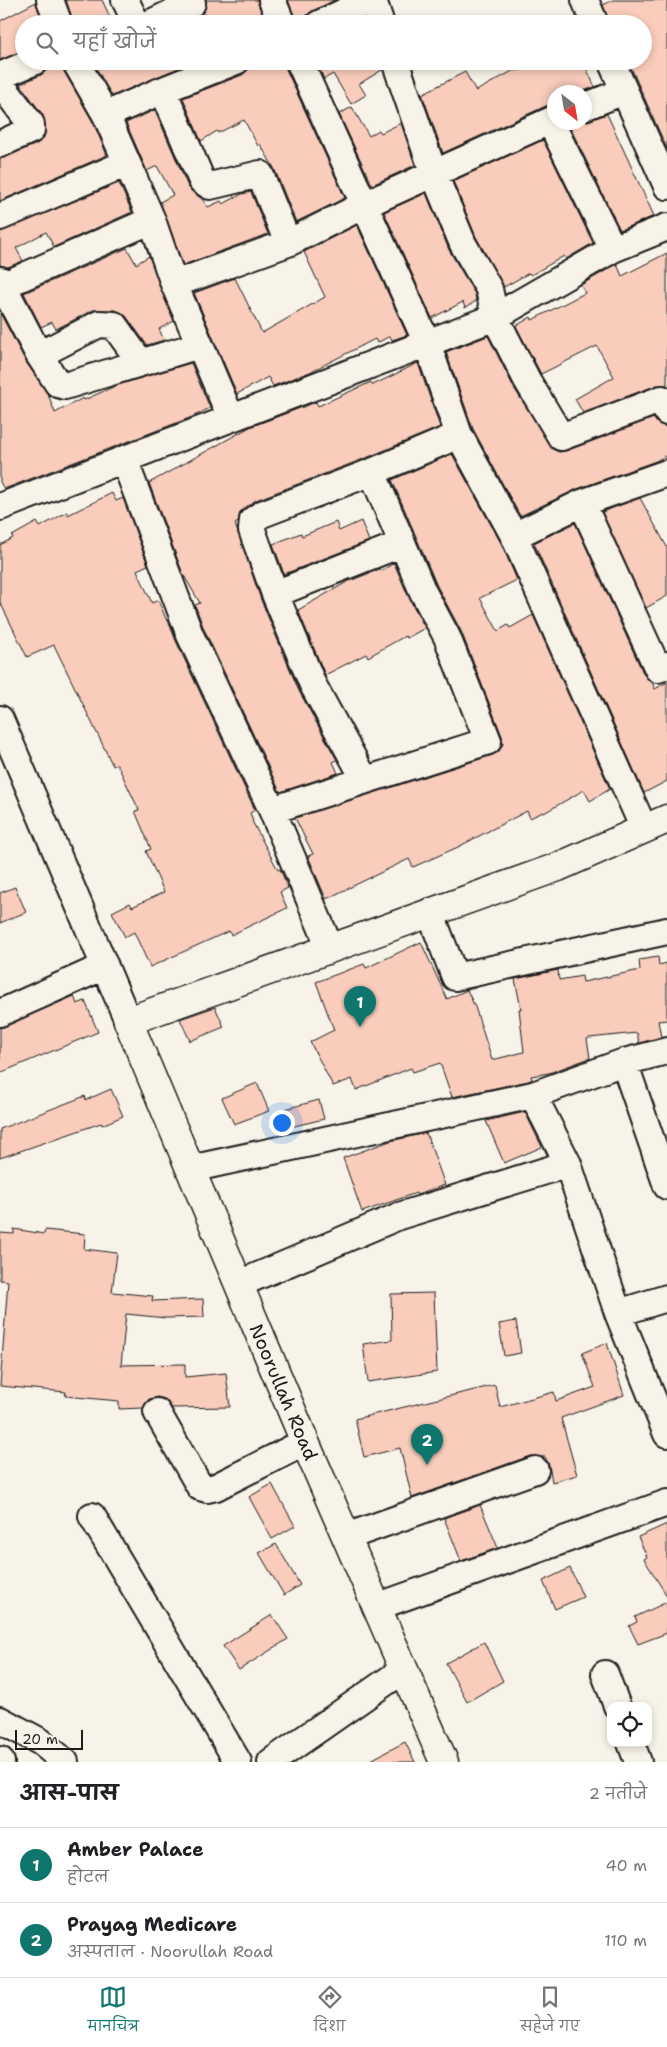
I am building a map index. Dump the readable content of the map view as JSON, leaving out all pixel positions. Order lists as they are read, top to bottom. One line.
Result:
{"streets":{"main road":["Noorullah Road"]},"scale_bar":"20 m","north":"bottom right","page":{"search":"यहाँ खोजें","pins":["1","2"],"scale":"20 m","heading":["आस-पास","2 नतीजे"],"list":[{"mark":"1","name":"Amber Palace","note":"होटल","value":"40 m"},{"mark":"2","name":"Prayag Medicare","note":"अस्पताल · Noorullah Road","value":"110 m"}],"nav":["मानचित्र","दिशा","सहेजे गए"]}}
